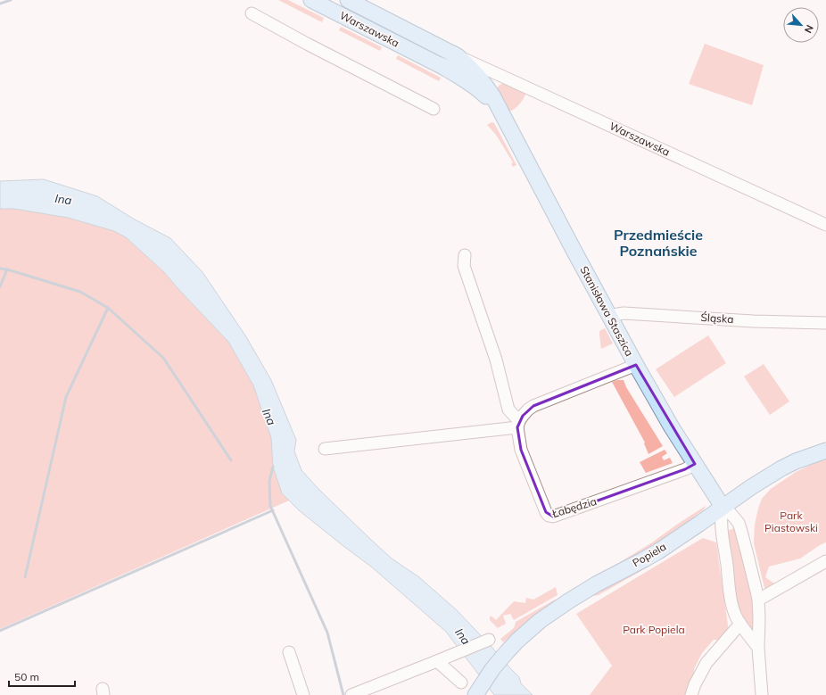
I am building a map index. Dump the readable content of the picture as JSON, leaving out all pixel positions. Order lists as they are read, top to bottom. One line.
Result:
{"streets":{"main road":["Warszawska","Stanisława Staszica","Popiela"],"street":["Śląska","Łabędzia"]},"crossings":[["Warszawska","Stanisława Staszica"],["Stanisława Staszica","Śląska"],["Stanisława Staszica","Łabędzia"],["Stanisława Staszica","Popiela"]],"districts":["Przedmieście Poznańskie"],"water":["Ina"],"parks":["Park Piastowski","Park Popiela"],"scale_bar":"50 m","north":"bottom right"}
